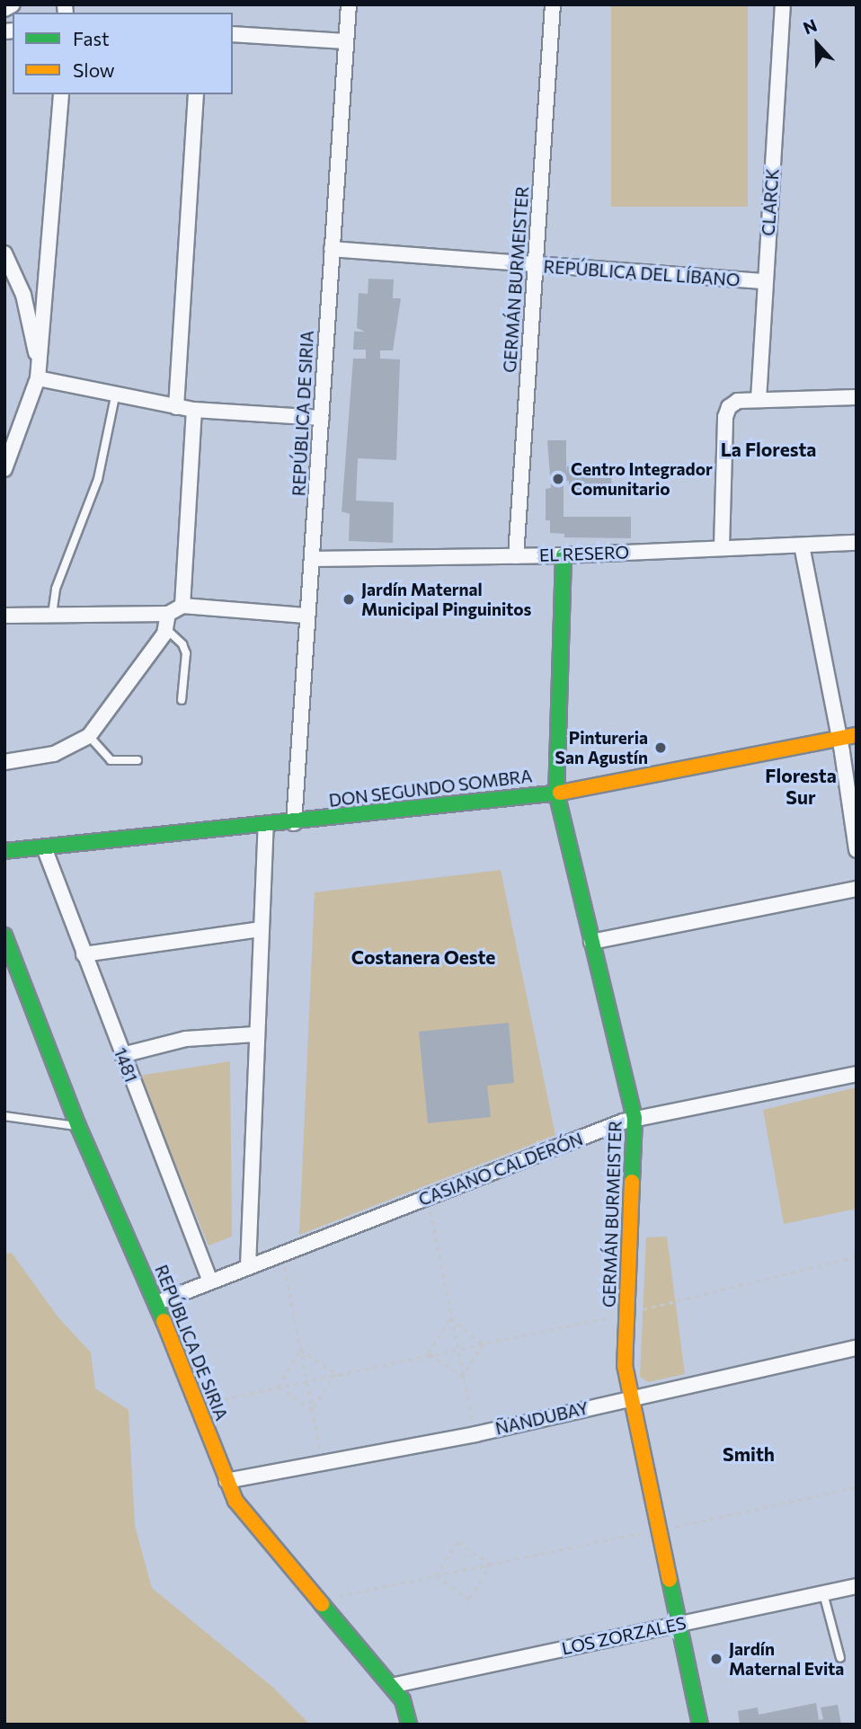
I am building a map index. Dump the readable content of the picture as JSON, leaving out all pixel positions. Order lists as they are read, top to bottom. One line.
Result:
{"streets":{"street":["CLARCK","REPÚBLICA DEL LÍBANO","GERMÁN BURMEISTER","REPÚBLICA DE SIRIA","EL RESERO","DON SEGUNDO SOMBRA","1481","CASIANO CALDERÓN","ÑANDUBAY","LOS ZORZALES"]},"crossings":[["CLARCK","REPÚBLICA DEL LÍBANO"],["REPÚBLICA DEL LÍBANO","GERMÁN BURMEISTER"],["REPÚBLICA DEL LÍBANO","REPÚBLICA DE SIRIA"],["GERMÁN BURMEISTER","EL RESERO"],["GERMÁN BURMEISTER","DON SEGUNDO SOMBRA"],["GERMÁN BURMEISTER","CASIANO CALDERÓN"],["GERMÁN BURMEISTER","ÑANDUBAY"],["GERMÁN BURMEISTER","LOS ZORZALES"],["REPÚBLICA DE SIRIA","EL RESERO"],["REPÚBLICA DE SIRIA","DON SEGUNDO SOMBRA"],["REPÚBLICA DE SIRIA","CASIANO CALDERÓN"],["REPÚBLICA DE SIRIA","ÑANDUBAY"],["REPÚBLICA DE SIRIA","LOS ZORZALES"],["DON SEGUNDO SOMBRA","1481"],["1481","CASIANO CALDERÓN"]],"districts":["La Floresta","Floresta Sur","Costanera Oeste","Smith"],"places":["Centro Integrador Comunitario","Jardín Maternal Municipal Pinguinitos","Pintureria San Agustín","Jardín Maternal Evita"],"legend":["Fast","Slow"],"north":"top"}
